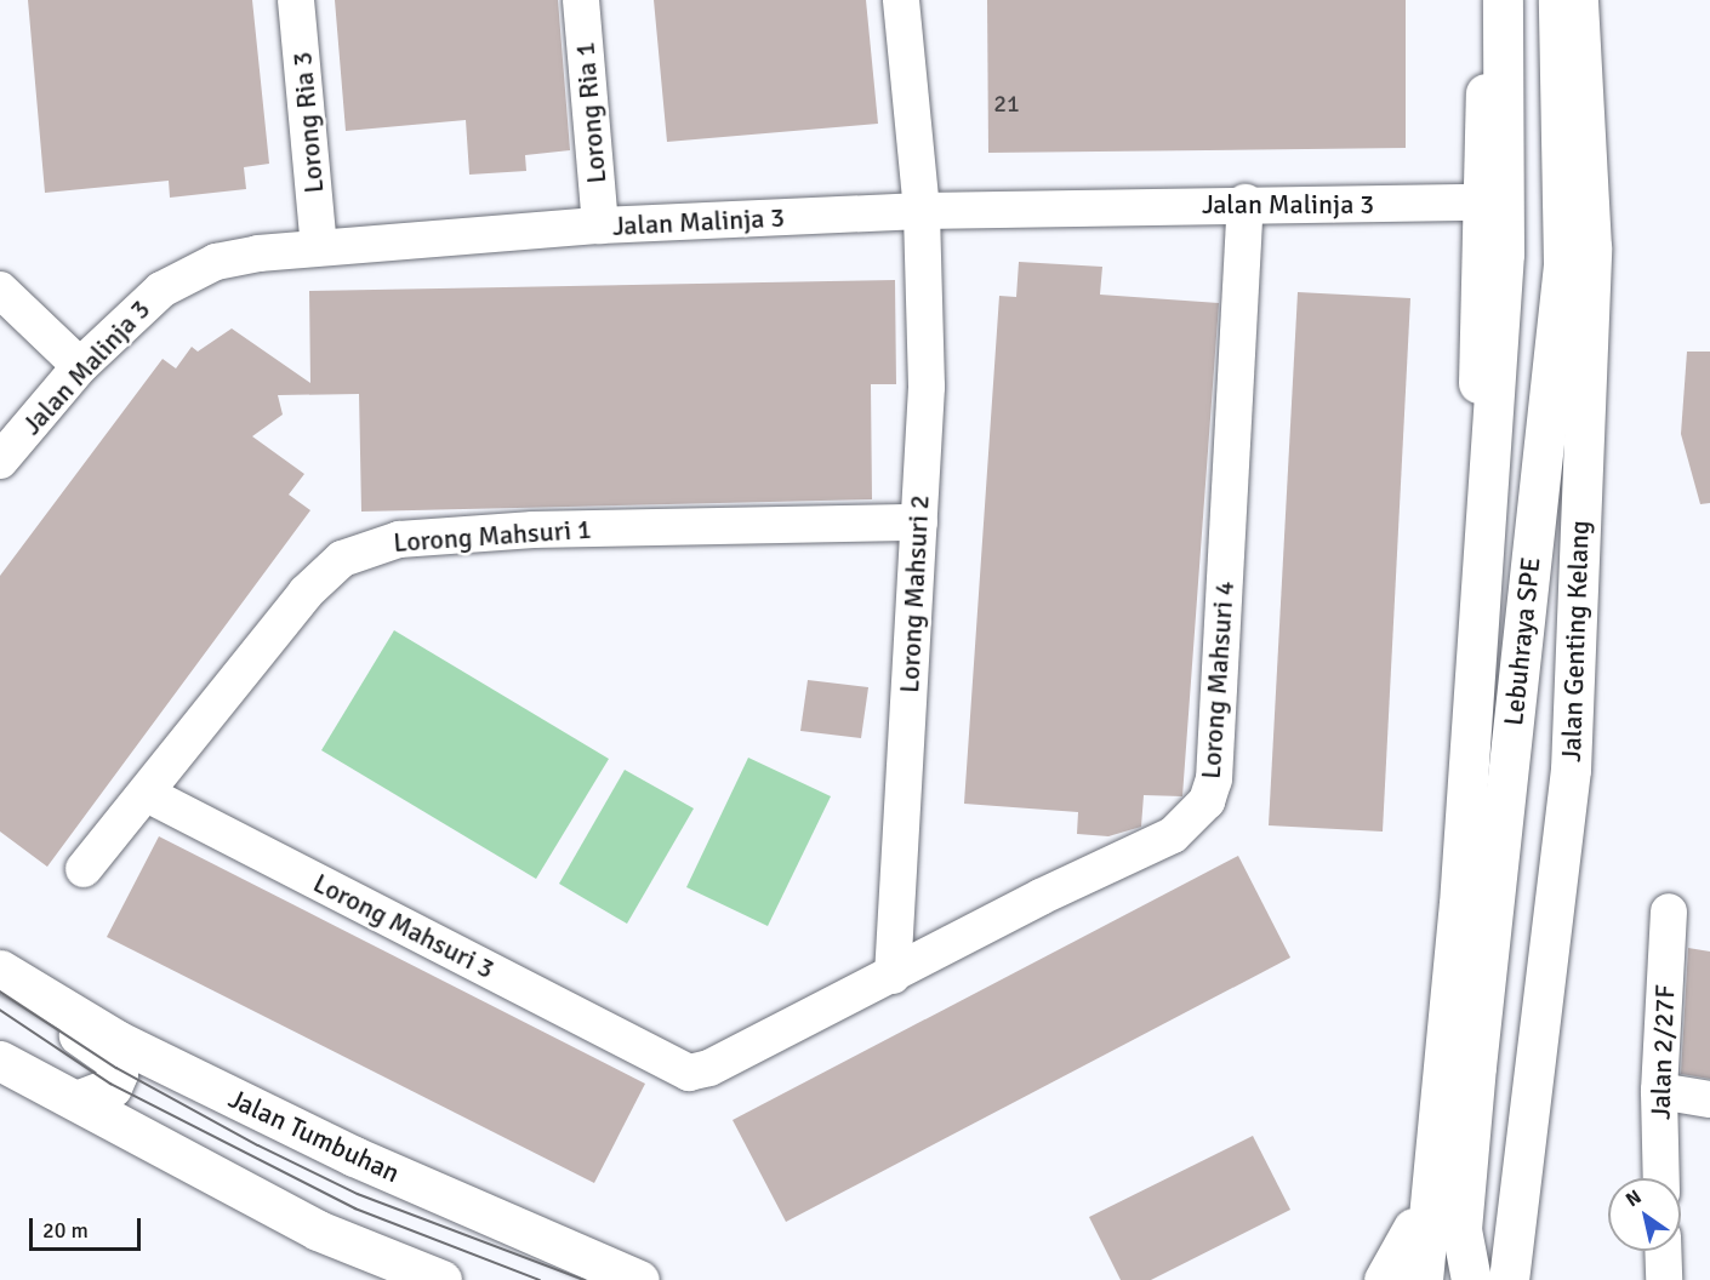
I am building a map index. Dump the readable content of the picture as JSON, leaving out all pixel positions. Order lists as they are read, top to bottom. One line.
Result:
{"streets":{"main road":["Lebuhraya SPE","Jalan Genting Kelang","Jalan Tumbuhan"],"street":["Lorong Ria 1","Lorong Ria 3","Jalan Malinja 3","Lorong Mahsuri 1","Lorong Mahsuri 2","Lorong Mahsuri 4","Lorong Mahsuri 3","Jalan 2/27F"]},"crossings":[["Lorong Ria 1","Jalan Malinja 3"],["Lorong Ria 3","Jalan Malinja 3"],["Jalan Malinja 3","Lorong Mahsuri 2"],["Jalan Malinja 3","Lorong Mahsuri 4"],["Lorong Mahsuri 1","Lorong Mahsuri 2"],["Lorong Mahsuri 1","Lorong Mahsuri 3"],["Lorong Mahsuri 2","Lorong Mahsuri 4"],["Lorong Mahsuri 4","Lorong Mahsuri 3"]],"house_numbers":["21"],"scale_bar":"20 m","north":"top left"}
